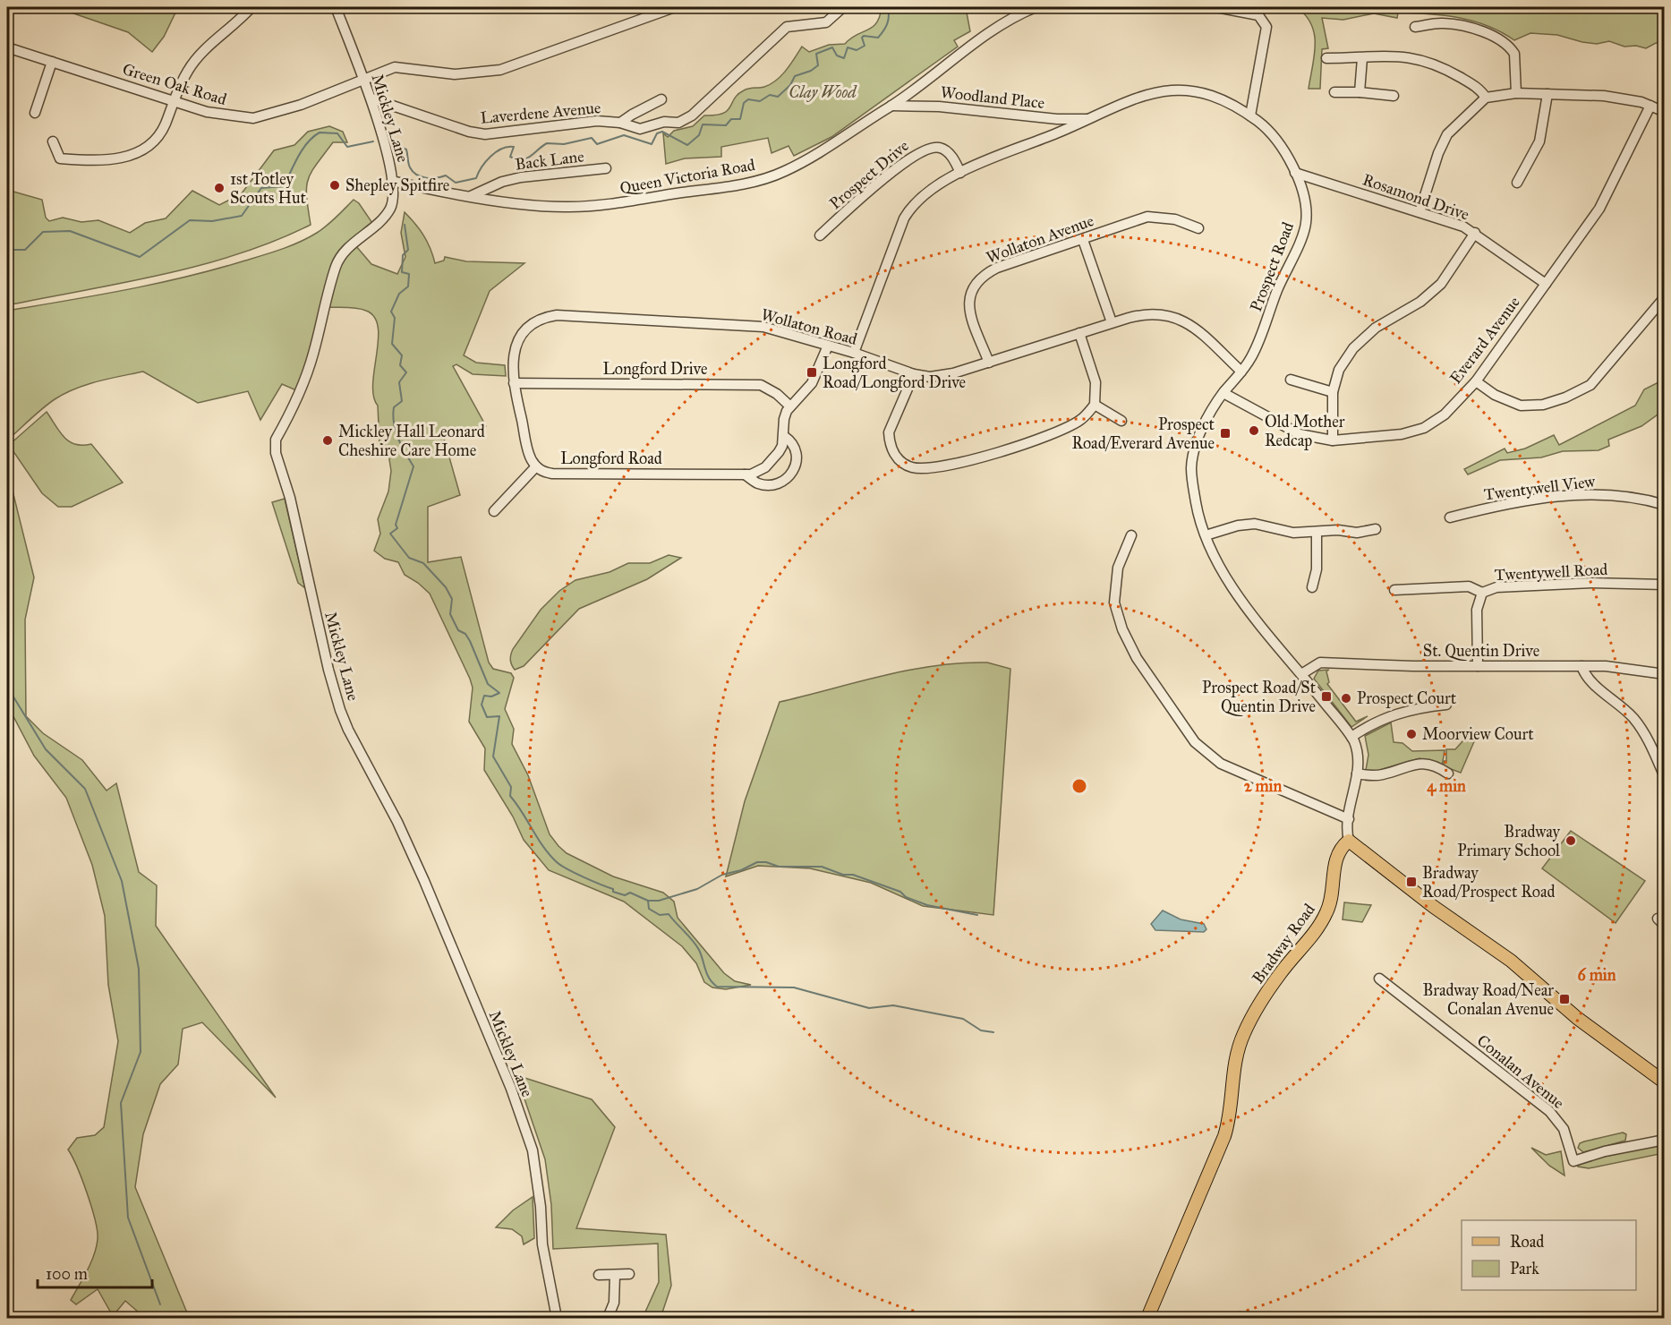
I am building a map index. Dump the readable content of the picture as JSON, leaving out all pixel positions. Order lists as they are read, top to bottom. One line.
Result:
{"streets":{"main road":["Bradway Road"],"street":["Green Oak Road","Woodland Place","Laverdene Avenue","Mickley Lane","Back Lane","Prospect Drive","Queen Victoria Road","Rosamond Drive","Wollaton Avenue","Prospect Road","Wollaton Road","Everard Avenue","Longford Drive","Longford Road","Twentywell View","Twentywell Road","St. Quentin Drive","Conalan Avenue"]},"crossings":[["Green Oak Road","Mickley Lane"],["Woodland Place","Queen Victoria Road"],["Woodland Place","Prospect Road"],["Laverdene Avenue","Mickley Lane"],["Mickley Lane","Queen Victoria Road"],["Back Lane","Queen Victoria Road"],["Prospect Drive","Prospect Road"],["Rosamond Drive","Prospect Road"],["Rosamond Drive","Everard Avenue"],["Wollaton Avenue","Wollaton Road"],["Prospect Road","Wollaton Road"],["Prospect Road","Everard Avenue"],["Prospect Road","St. Quentin Drive"],["Prospect Road","Bradway Road"],["Wollaton Road","Longford Drive"],["Longford Drive","Longford Road"],["Twentywell Road","St. Quentin Drive"]],"parks":["Clay Wood"],"places":{"other":["Shepley Spitfire","1st Totley Scouts Hut","Old Mother Redcap","Mickley Hall Leonard Cheshire Care Home","Prospect Court","Moorview Court","Bradway Primary School"],"transit":["Longford Road/Longford Drive","Prospect Road/Everard Avenue","Prospect Road/St Quentin Drive","Bradway Road/Prospect Road","Bradway Road/Near Conalan Avenue"]},"legend":["Road","Park"],"scale_bar":"100 m","rings":["2 min","4 min","6 min"]}
